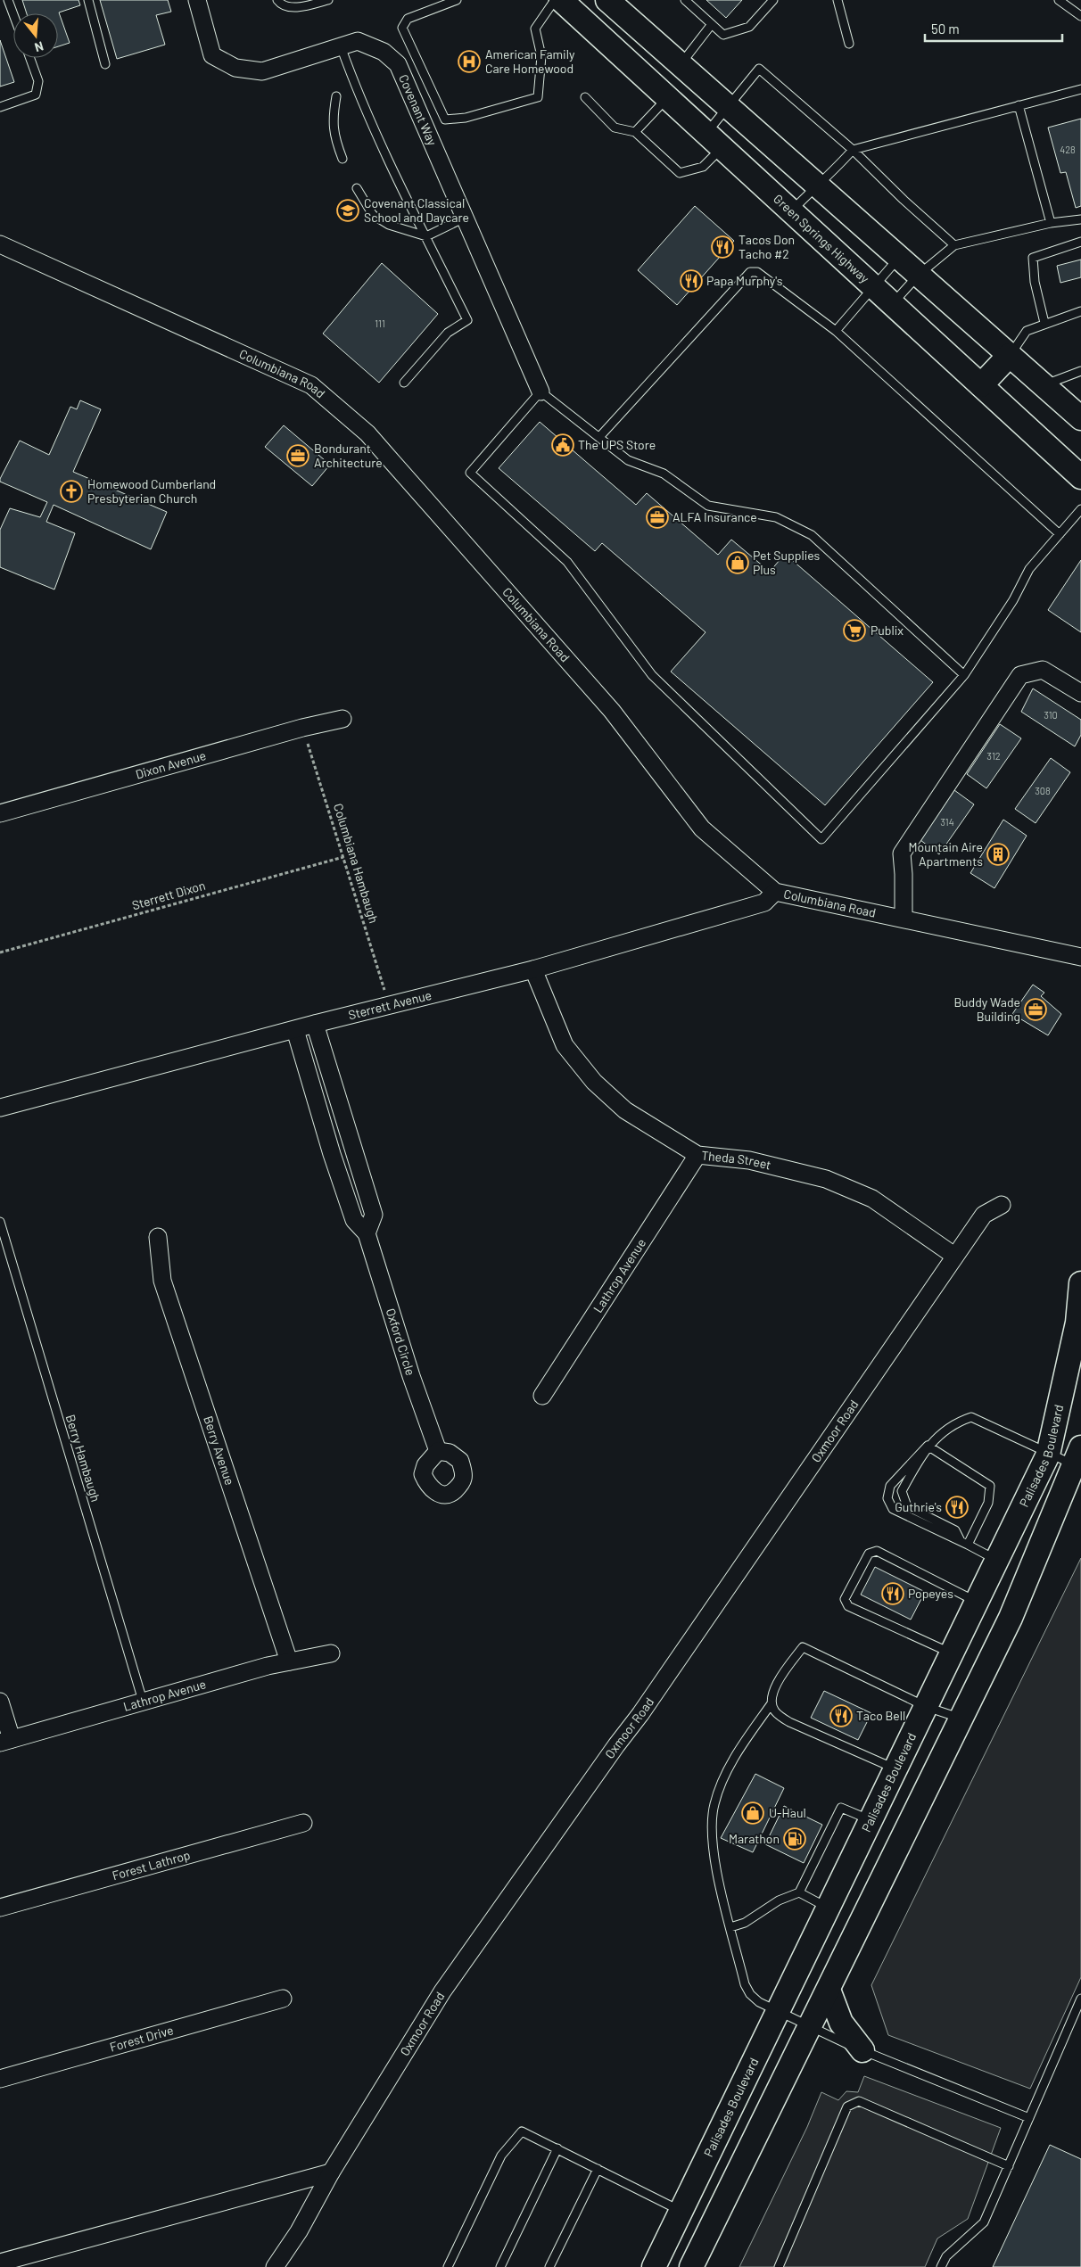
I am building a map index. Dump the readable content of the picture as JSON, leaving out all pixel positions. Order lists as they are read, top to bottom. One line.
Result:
{"streets":{"main road":["Green Springs Highway","Palisades Boulevard"],"street":["Covenant Way","Columbiana Road","Dixon Avenue","Sterrett Avenue","Theda Street","Lathrop Avenue","Oxford Circle","Oxmoor Road","Berry Avenue","Forest Lathrop","Forest Drive"],"lane":["Berry Hambaugh"],"path":["Columbiana Hambaugh","Sterrett Dixon"]},"crossings":[["Columbiana Road","Sterrett Avenue"],["Dixon Avenue","Columbiana Hambaugh"],["Columbiana Hambaugh","Sterrett Dixon"],["Columbiana Hambaugh","Sterrett Avenue"],["Sterrett Avenue","Theda Street"],["Sterrett Avenue","Oxford Circle"],["Theda Street","Lathrop Avenue"],["Theda Street","Oxmoor Road"],["Lathrop Avenue","Berry Avenue"],["Lathrop Avenue","Berry Hambaugh"]],"places":{"hospital":["American Family Care Homewood"],"school or university":["Covenant Classical School and Daycare"],"restaurant":["Tacos Don Tacho #2","Papa Murphy's","Guthrie's","Popeyes","Taco Bell"],"public building":["The UPS Store"],"office":["Bondurant Architecture","ALFA Insurance","Buddy Wade Building"],"church":["Homewood Cumberland Presbyterian Church"],"shop":["Pet Supplies Plus","U-Haul"],"supermarket":["Publix"],"building":["Mountain Aire Apartments"],"fuel station":["Marathon"]},"house_numbers":["428","111","310","312","308","314"],"scale_bar":"50 m","north":"bottom"}
